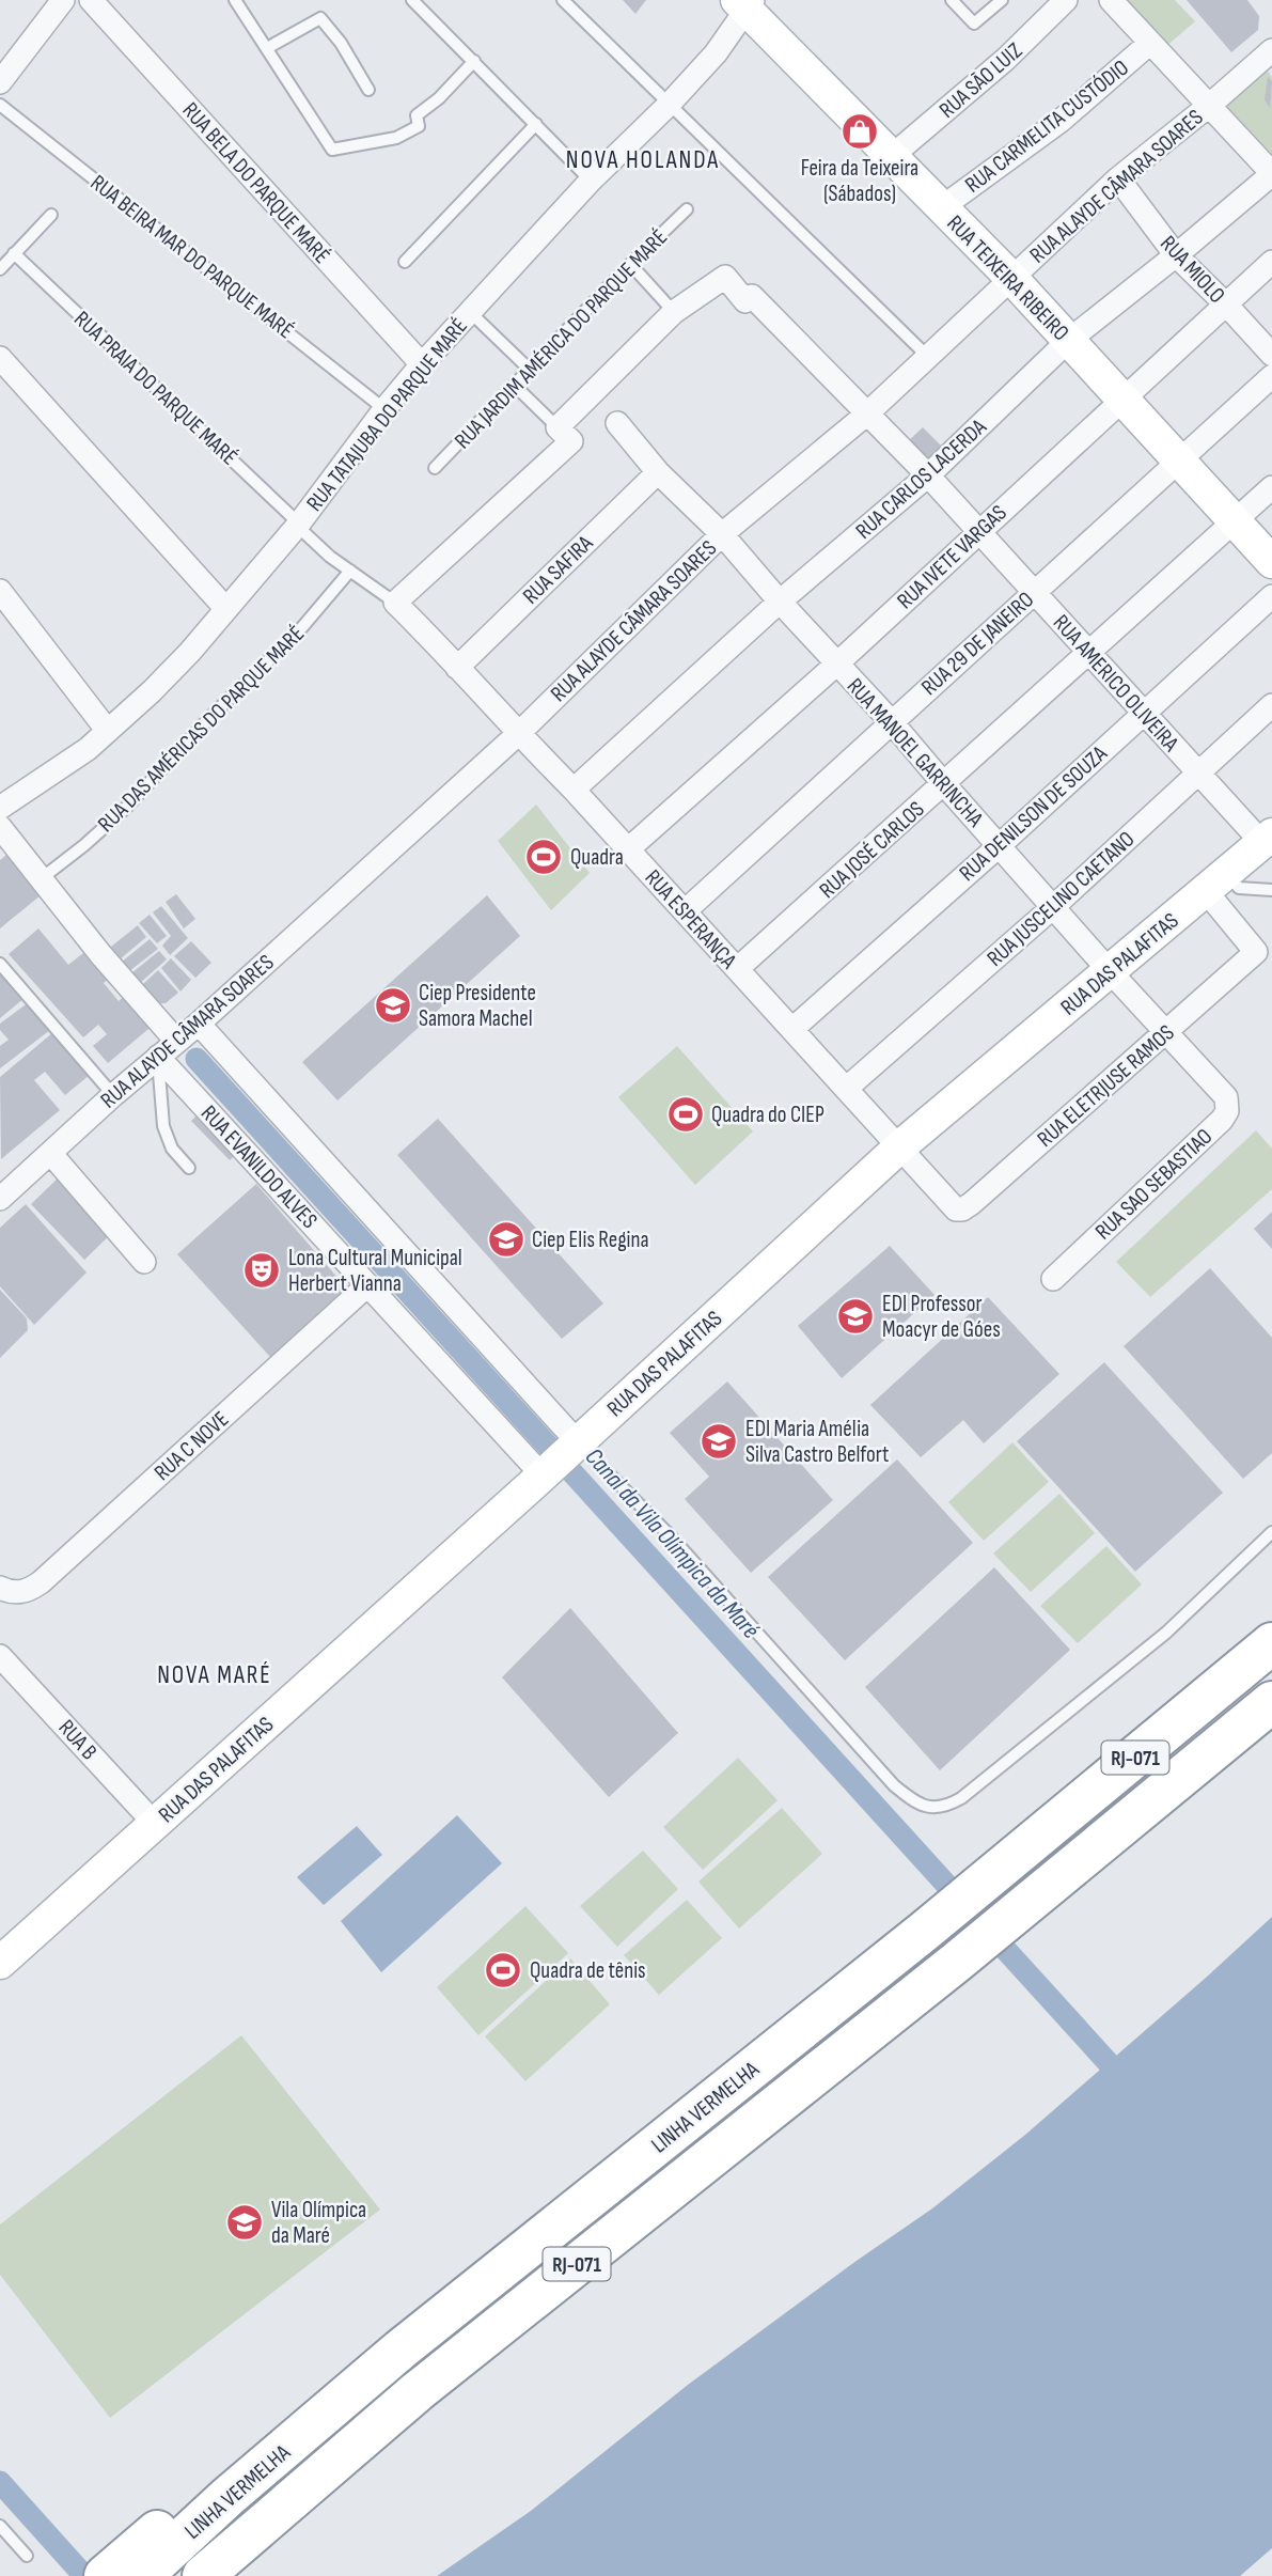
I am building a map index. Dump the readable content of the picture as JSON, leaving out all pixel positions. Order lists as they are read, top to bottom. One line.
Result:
{"streets":{"highway":["RJ-071","LINHA VERMELHA"],"street":["RUA SÃO LUIZ","RUA CARMELITA CUSTÓDIO","RUA BELA DO PARQUE MARÉ","RUA ALAYDE CÂMARA SOARES","RUA MIOLO","RUA TEIXEIRA RIBEIRO","RUA TATAJUBA DO PARQUE MARÉ","RUA CARLOS LACERDA","RUA IVETE VARGAS","RUA SAFIRA","RUA 29 DE JANEIRO","RUA AMERICO OLIVEIRA","RUA MANOEL GARRINCHA","RUA DENILSON DE SOUZA","RUA JOSÉ CARLOS","RUA JUSCELINO CAETANO","RUA ESPERANÇA","RUA DAS PALAFITAS","RUA ELETRJUSE RAMOS","RUA EVANILDO ALVES","RUA SAO SEBASTIAO","RUA C NOVE","RUA B"],"lane":["RUA BEIRA MAR DO PARQUE MARÉ","RUA JARDIM AMÉRICA DO PARQUE MARÉ","RUA PRAIA DO PARQUE MARÉ","RUA DAS AMÉRICAS DO PARQUE MARÉ"]},"crossings":[["RUA SÃO LUIZ","RUA TEIXEIRA RIBEIRO"],["RUA CARMELITA CUSTÓDIO","RUA TEIXEIRA RIBEIRO"],["RUA BELA DO PARQUE MARÉ","RUA TATAJUBA DO PARQUE MARÉ"],["RUA ALAYDE CÂMARA SOARES","RUA MIOLO"],["RUA ALAYDE CÂMARA SOARES","RUA TEIXEIRA RIBEIRO"],["RUA ALAYDE CÂMARA SOARES","RUA AMERICO OLIVEIRA"],["RUA ALAYDE CÂMARA SOARES","RUA MANOEL GARRINCHA"],["RUA ALAYDE CÂMARA SOARES","RUA ESPERANÇA"],["RUA ALAYDE CÂMARA SOARES","RUA EVANILDO ALVES"],["RUA BEIRA MAR DO PARQUE MARÉ","RUA TATAJUBA DO PARQUE MARÉ"],["RUA MIOLO","RUA CARLOS LACERDA"],["RUA MIOLO","RUA IVETE VARGAS"],["RUA TEIXEIRA RIBEIRO","RUA TATAJUBA DO PARQUE MARÉ"],["RUA TEIXEIRA RIBEIRO","RUA CARLOS LACERDA"],["RUA TEIXEIRA RIBEIRO","RUA IVETE VARGAS"],["RUA TEIXEIRA RIBEIRO","RUA 29 DE JANEIRO"],["RUA TEIXEIRA RIBEIRO","RUA JOSÉ CARLOS"],["RUA PRAIA DO PARQUE MARÉ","RUA TATAJUBA DO PARQUE MARÉ"],["RUA PRAIA DO PARQUE MARÉ","RUA DAS AMÉRICAS DO PARQUE MARÉ"],["RUA PRAIA DO PARQUE MARÉ","RUA ESPERANÇA"],["RUA CARLOS LACERDA","RUA AMERICO OLIVEIRA"],["RUA CARLOS LACERDA","RUA MANOEL GARRINCHA"],["RUA CARLOS LACERDA","RUA ESPERANÇA"],["RUA IVETE VARGAS","RUA AMERICO OLIVEIRA"],["RUA IVETE VARGAS","RUA MANOEL GARRINCHA"],["RUA IVETE VARGAS","RUA ESPERANÇA"],["RUA SAFIRA","RUA MANOEL GARRINCHA"],["RUA SAFIRA","RUA ESPERANÇA"],["RUA 29 DE JANEIRO","RUA AMERICO OLIVEIRA"],["RUA 29 DE JANEIRO","RUA MANOEL GARRINCHA"],["RUA 29 DE JANEIRO","RUA ESPERANÇA"],["RUA AMERICO OLIVEIRA","RUA DENILSON DE SOUZA"],["RUA AMERICO OLIVEIRA","RUA JOSÉ CARLOS"],["RUA AMERICO OLIVEIRA","RUA JUSCELINO CAETANO"],["RUA AMERICO OLIVEIRA","RUA DAS PALAFITAS"],["RUA MANOEL GARRINCHA","RUA DENILSON DE SOUZA"],["RUA MANOEL GARRINCHA","RUA JOSÉ CARLOS"],["RUA MANOEL GARRINCHA","RUA JUSCELINO CAETANO"],["RUA MANOEL GARRINCHA","RUA DAS PALAFITAS"],["RUA MANOEL GARRINCHA","RUA ELETRJUSE RAMOS"],["RUA MANOEL GARRINCHA","RUA SAO SEBASTIAO"],["RUA DENILSON DE SOUZA","RUA ESPERANÇA"],["RUA JOSÉ CARLOS","RUA ESPERANÇA"],["RUA JUSCELINO CAETANO","RUA ESPERANÇA"],["RUA ESPERANÇA","RUA DAS PALAFITAS"],["RUA ESPERANÇA","RUA ELETRJUSE RAMOS"],["RUA DAS PALAFITAS","RUA ELETRJUSE RAMOS"],["RUA DAS PALAFITAS","RUA EVANILDO ALVES"],["RUA DAS PALAFITAS","RUA B"],["RUA EVANILDO ALVES","RUA C NOVE"]],"districts":["NOVA HOLANDA","NOVA MARÉ"],"water":["Canal da Vila Olímpica da Maré"],"places":{"shop":["Feira da Teixeira (Sábados)"],"sports":["Quadra","Quadra do CIEP","Quadra de tênis"],"school or university":["Ciep Presidente Samora Machel","Ciep Elis Regina","EDI Professor Moacyr de Góes","EDI Maria Amélia Silva Castro Belfort","Vila Olímpica da Maré"],"theatre":["Lona Cultural Municipal Herbert Vianna"]}}
